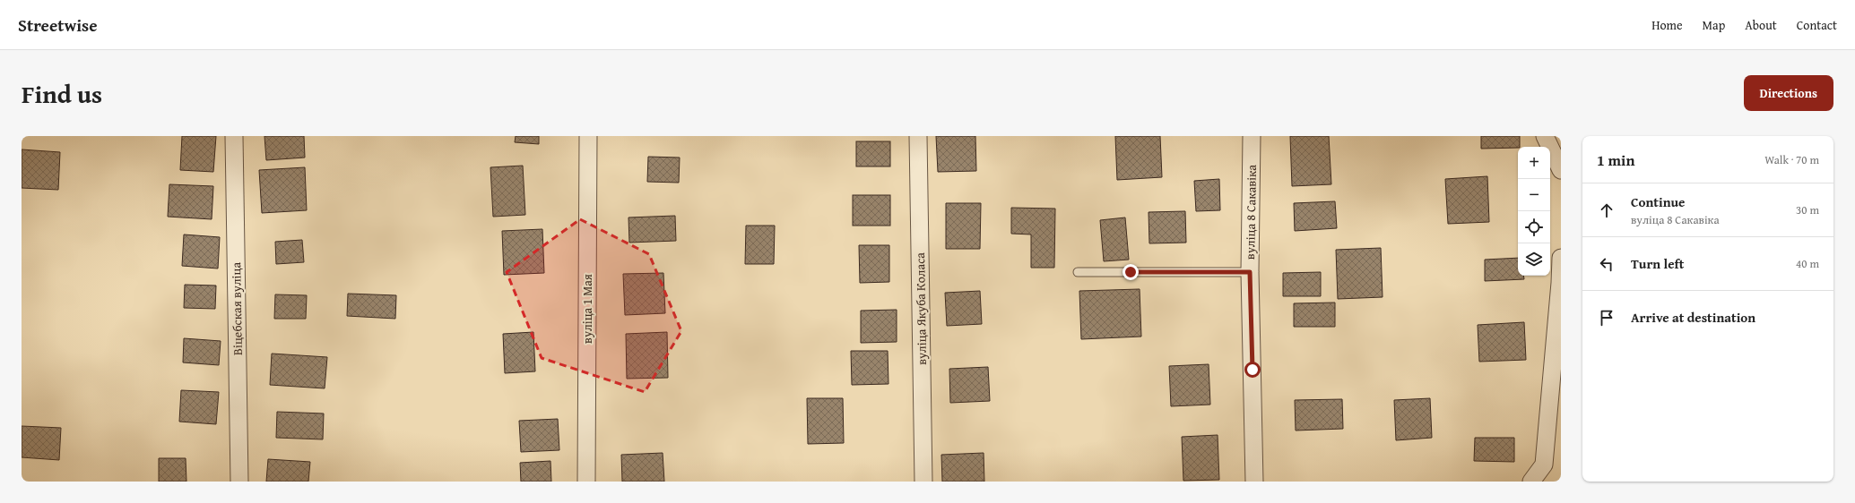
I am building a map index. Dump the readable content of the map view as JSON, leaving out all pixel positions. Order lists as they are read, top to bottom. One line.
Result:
{"streets":{"street":["вуліца 8 Сакавіка","Віцебская вуліца","вуліца 1 Мая","вуліца Якуба Коласа"]},"page":{"header":"Streetwise","nav":["Home","Map","About","Contact"],"title":"Find us","buttons":"Directions","heading":["1 min","Walk · 70 m"],"map_buttons":["+","−"],"list":[["Continue","вуліца 8 Сакавіка","30 m"],["Turn left","40 m"],"Arrive at destination"]}}
